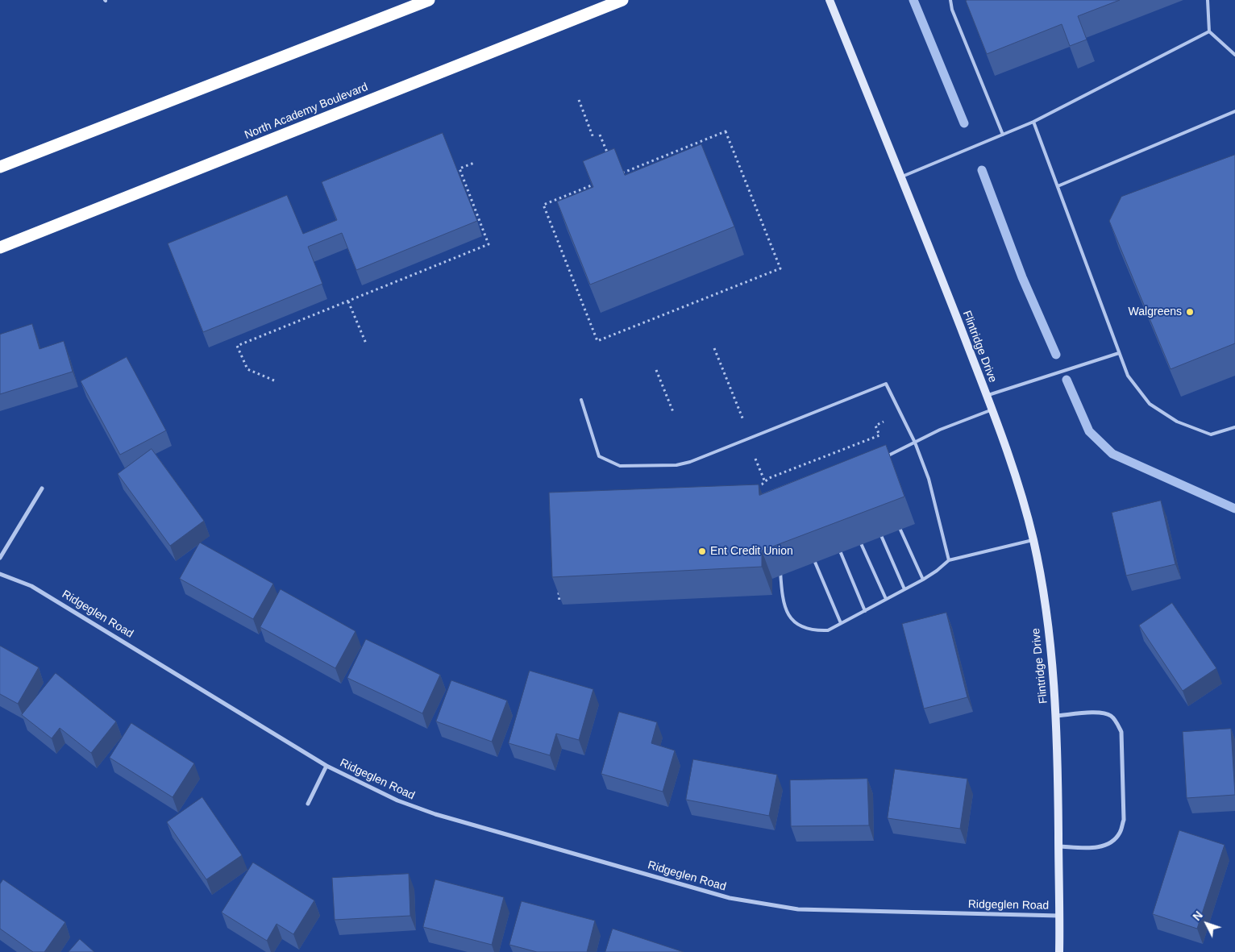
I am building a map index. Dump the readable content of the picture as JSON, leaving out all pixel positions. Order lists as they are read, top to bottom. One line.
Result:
{"streets":{"highway":["North Academy Boulevard"],"street":["Flintridge Drive","Ridgeglen Road"]},"crossings":[["Flintridge Drive","Ridgeglen Road"]],"places":["Walgreens","Ent Credit Union"],"north":"top left"}
